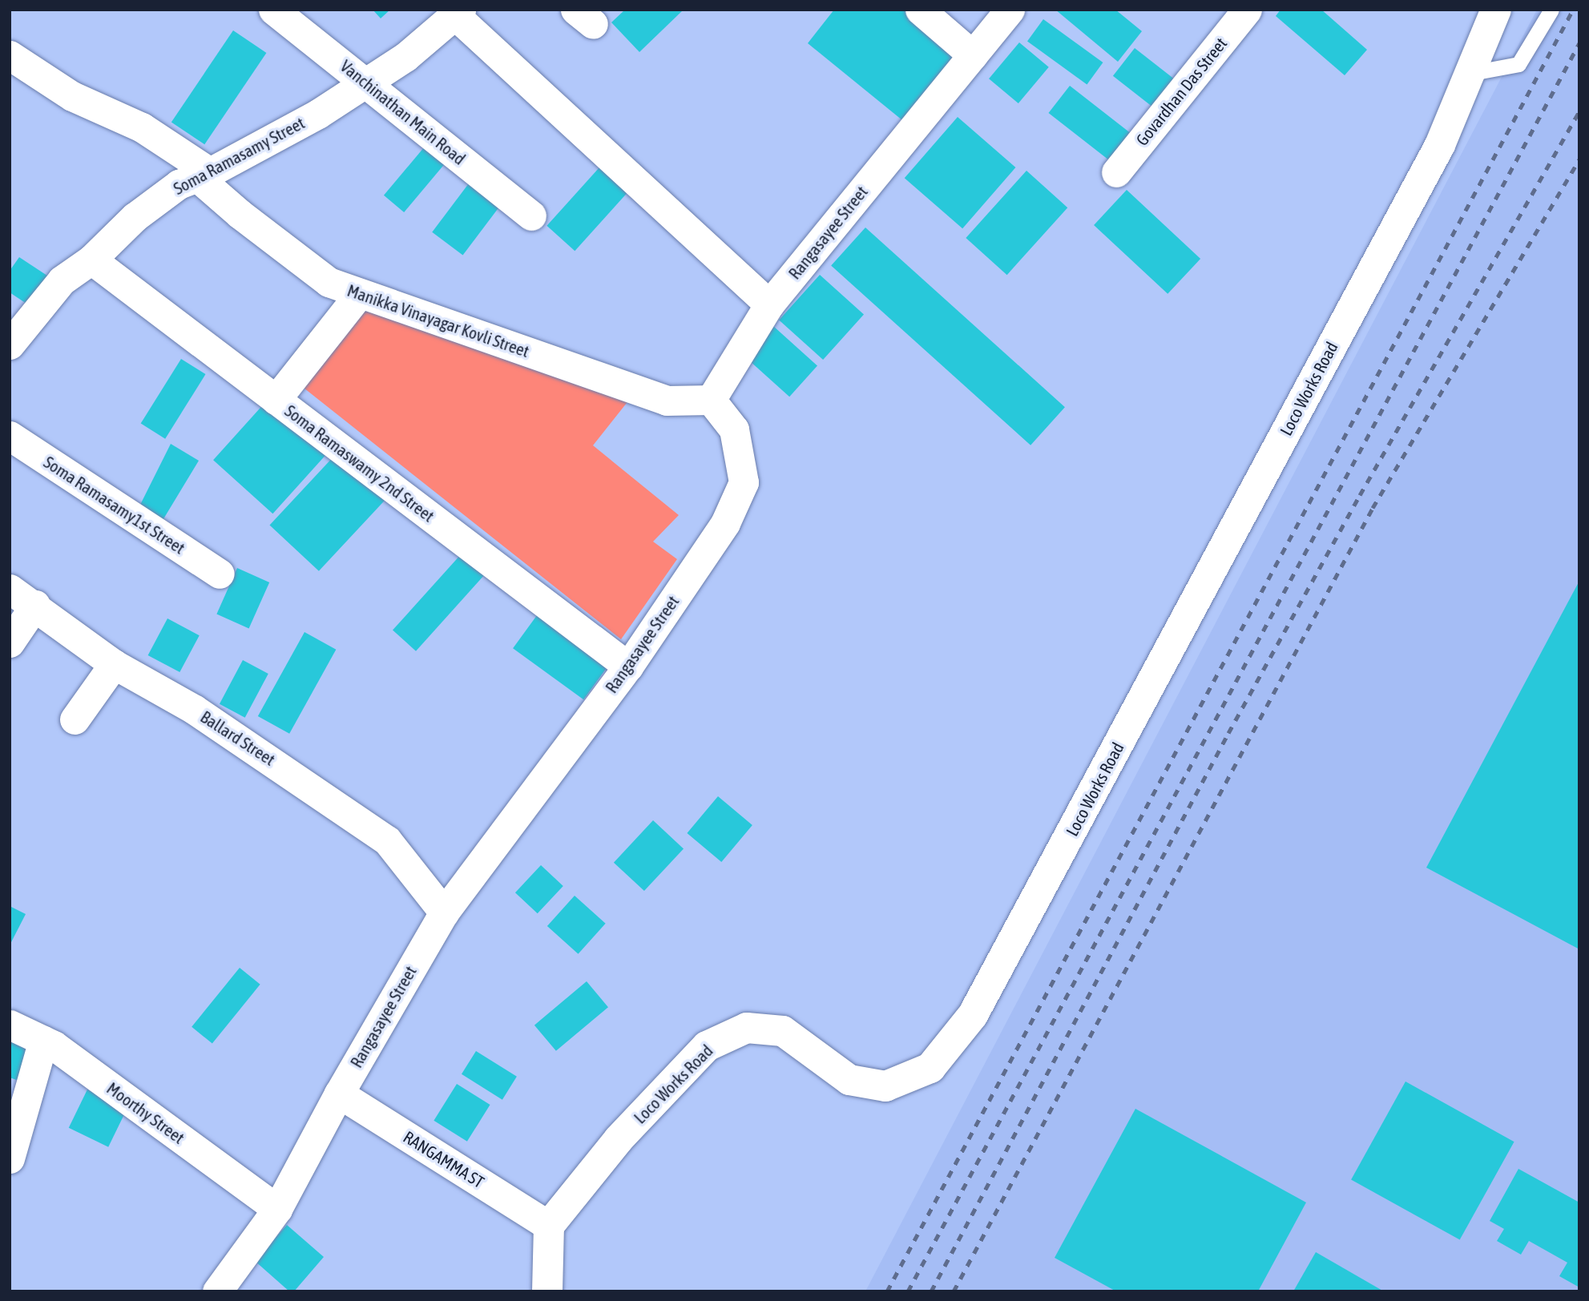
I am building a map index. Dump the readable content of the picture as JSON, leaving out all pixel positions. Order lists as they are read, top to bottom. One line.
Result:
{"streets":{"street":["Govardhan Das Street","Vanchinathan Main Road","Soma Ramasamy Street","Rangasayee Street","Manikka Vinayagar Kovli Street","Loco Works Road","Soma Ramaswamy 2nd Street","Soma Ramasamy1st Street","Ballard Street","Moorthy Street","RANGAMMA ST"]},"crossings":[["Vanchinathan Main Road","Soma Ramasamy Street"],["Soma Ramasamy Street","Manikka Vinayagar Kovli Street"],["Soma Ramasamy Street","Soma Ramaswamy 2nd Street"],["Rangasayee Street","Manikka Vinayagar Kovli Street"],["Rangasayee Street","Soma Ramaswamy 2nd Street"],["Rangasayee Street","Ballard Street"],["Rangasayee Street","Moorthy Street"],["Rangasayee Street","RANGAMMA ST"],["Loco Works Road","RANGAMMA ST"]]}
